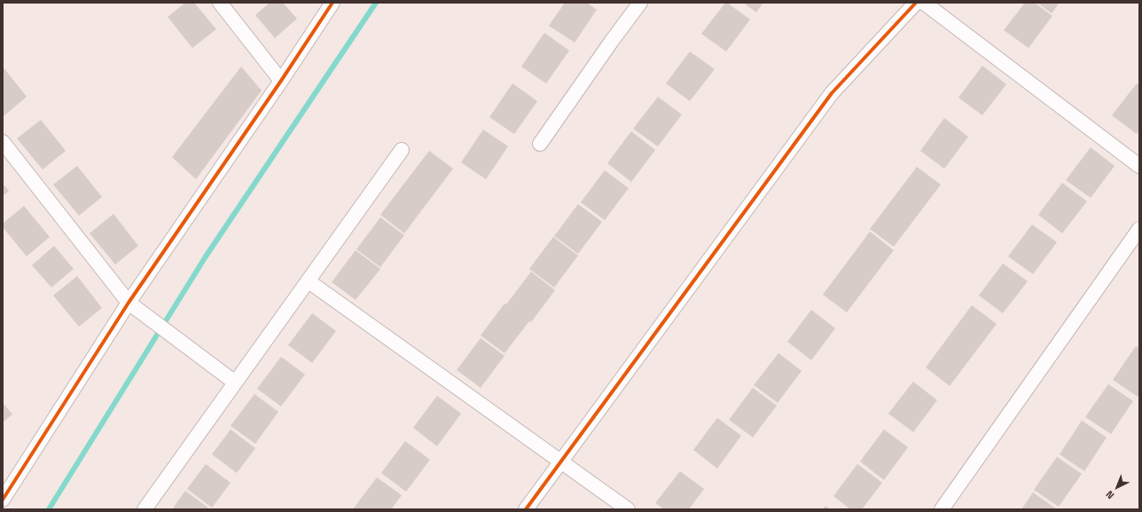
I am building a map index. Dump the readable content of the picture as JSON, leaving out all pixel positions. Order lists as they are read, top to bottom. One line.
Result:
{"north":"bottom left"}
